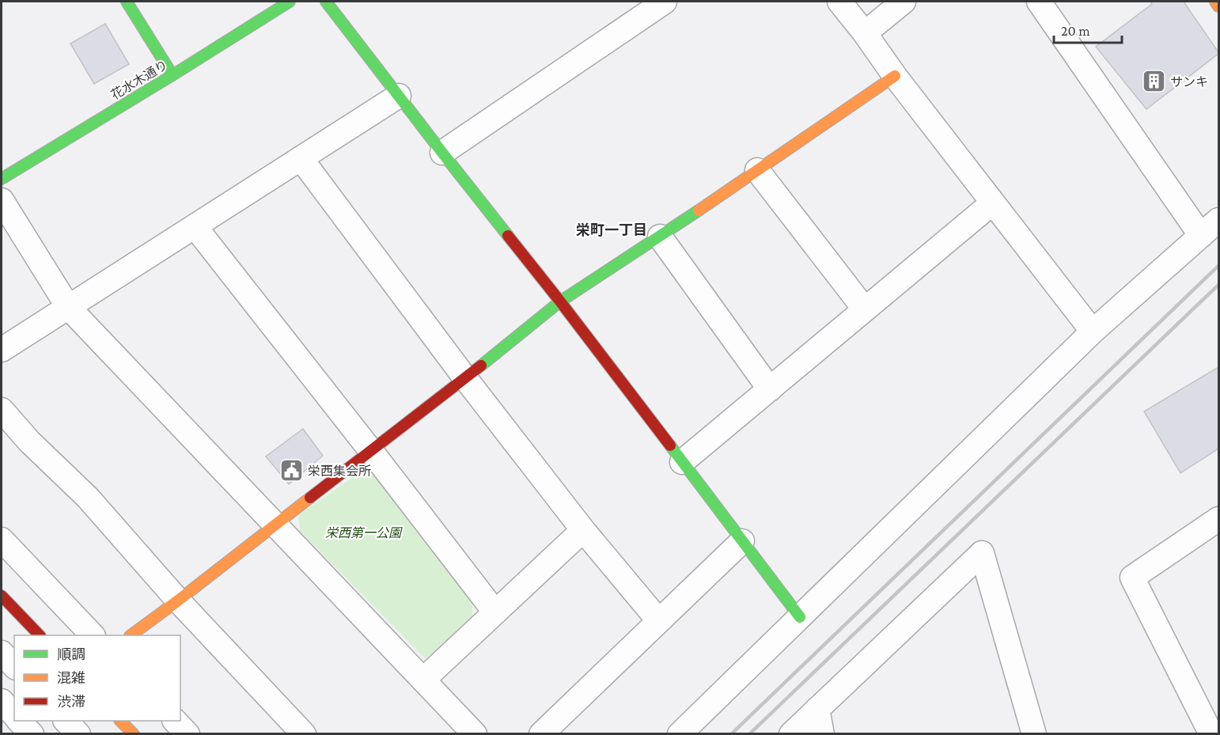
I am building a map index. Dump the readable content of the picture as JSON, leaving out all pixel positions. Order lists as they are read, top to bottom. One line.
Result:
{"streets":{"main road":["花水木通り"]},"districts":["栄町一丁目"],"parks":["栄西第一公園"],"places":{"building":["サンキ"],"public building":["栄西集会所"]},"legend":["順調","混雑","渋滞"],"scale_bar":"20 m"}
